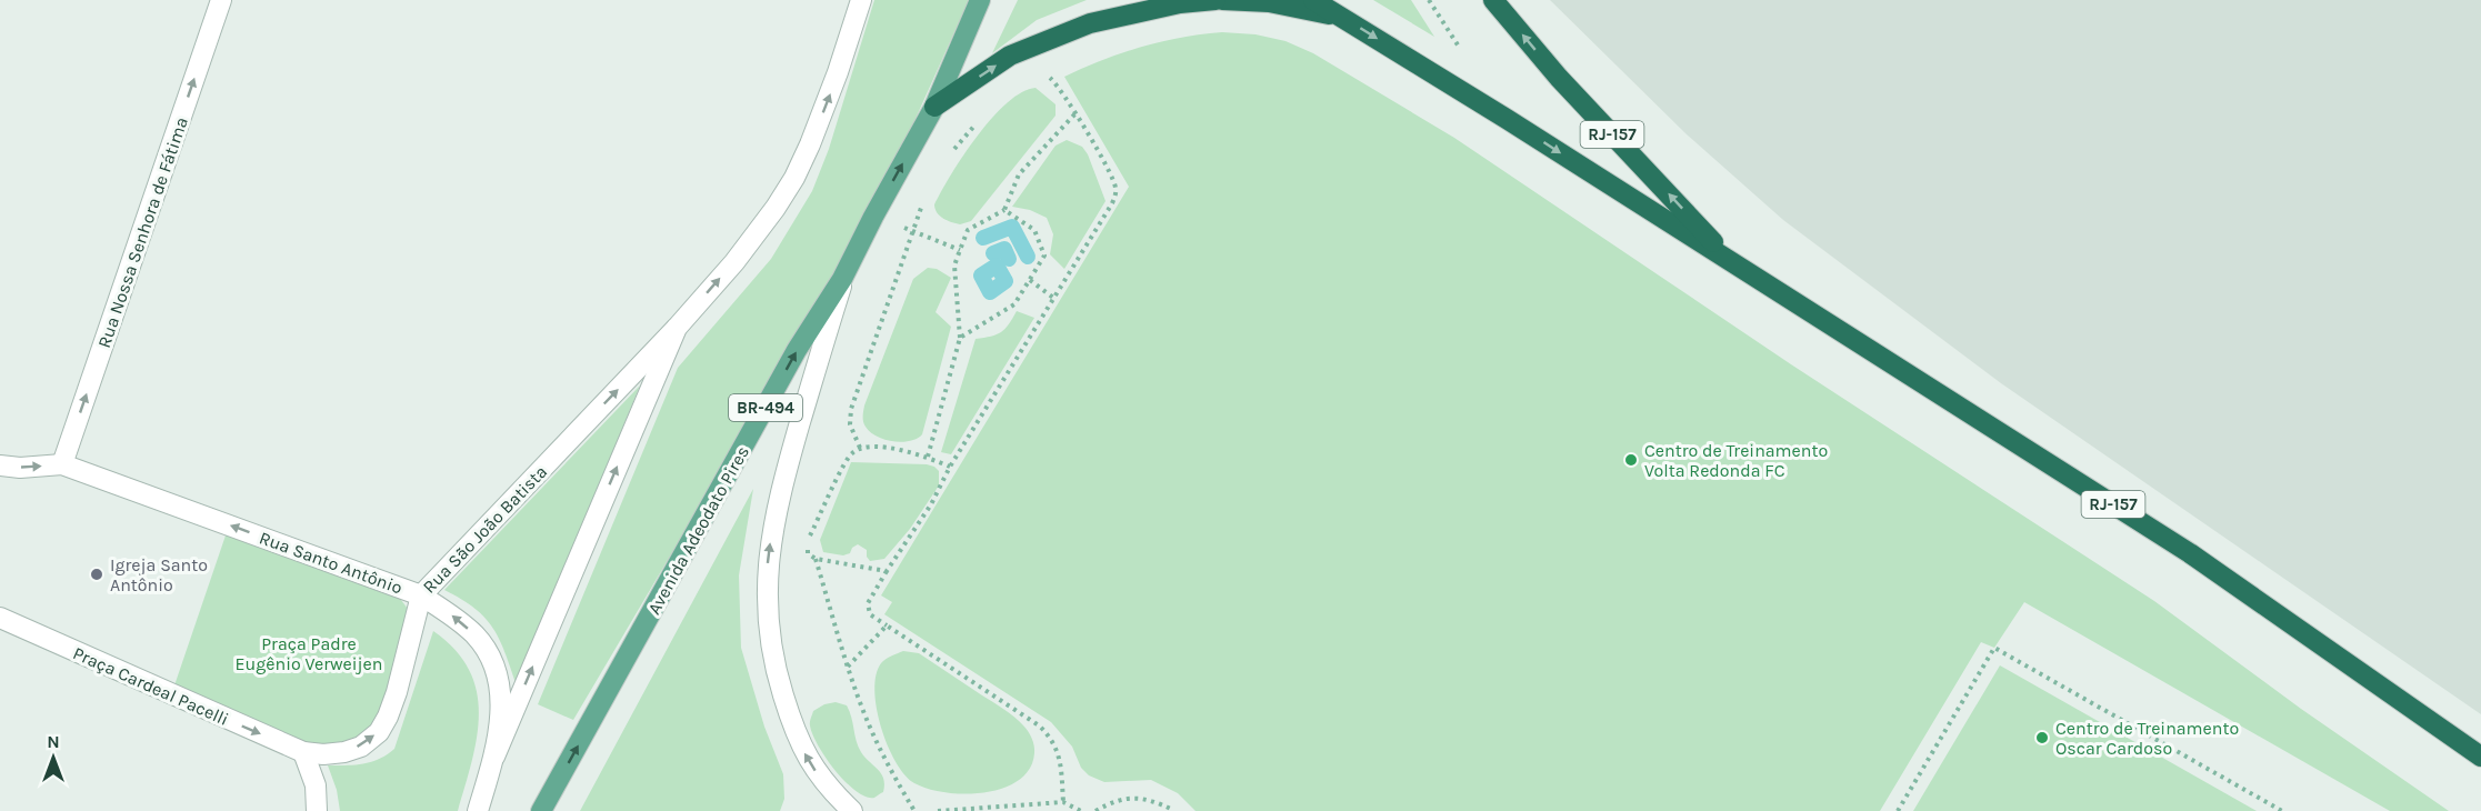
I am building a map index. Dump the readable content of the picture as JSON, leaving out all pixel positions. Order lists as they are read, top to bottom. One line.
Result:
{"streets":{"highway":["RJ-157"],"main road":["BR-494","Avenida Adeodato Pires"],"street":["Rua Nossa Senhora de Fátima","Rua São João Batista","Rua Santo Antônio","Praça Cardeal Pacelli"]},"crossings":[["Rua Nossa Senhora de Fátima","Rua Santo Antônio"],["Rua São João Batista","Rua Santo Antônio"],["Rua São João Batista","Praça Cardeal Pacelli"]],"one_way":["Rua Nossa Senhora de Fátima","Rua São João Batista","Avenida Adeodato Pires","Praça Cardeal Pacelli"],"parks":["Praça Padre Eugênio Verweijen"],"places":["Centro de Treinamento Volta Redonda FC","Igreja Santo Antônio","Centro de Treinamento Oscar Cardoso"],"north":"top"}
